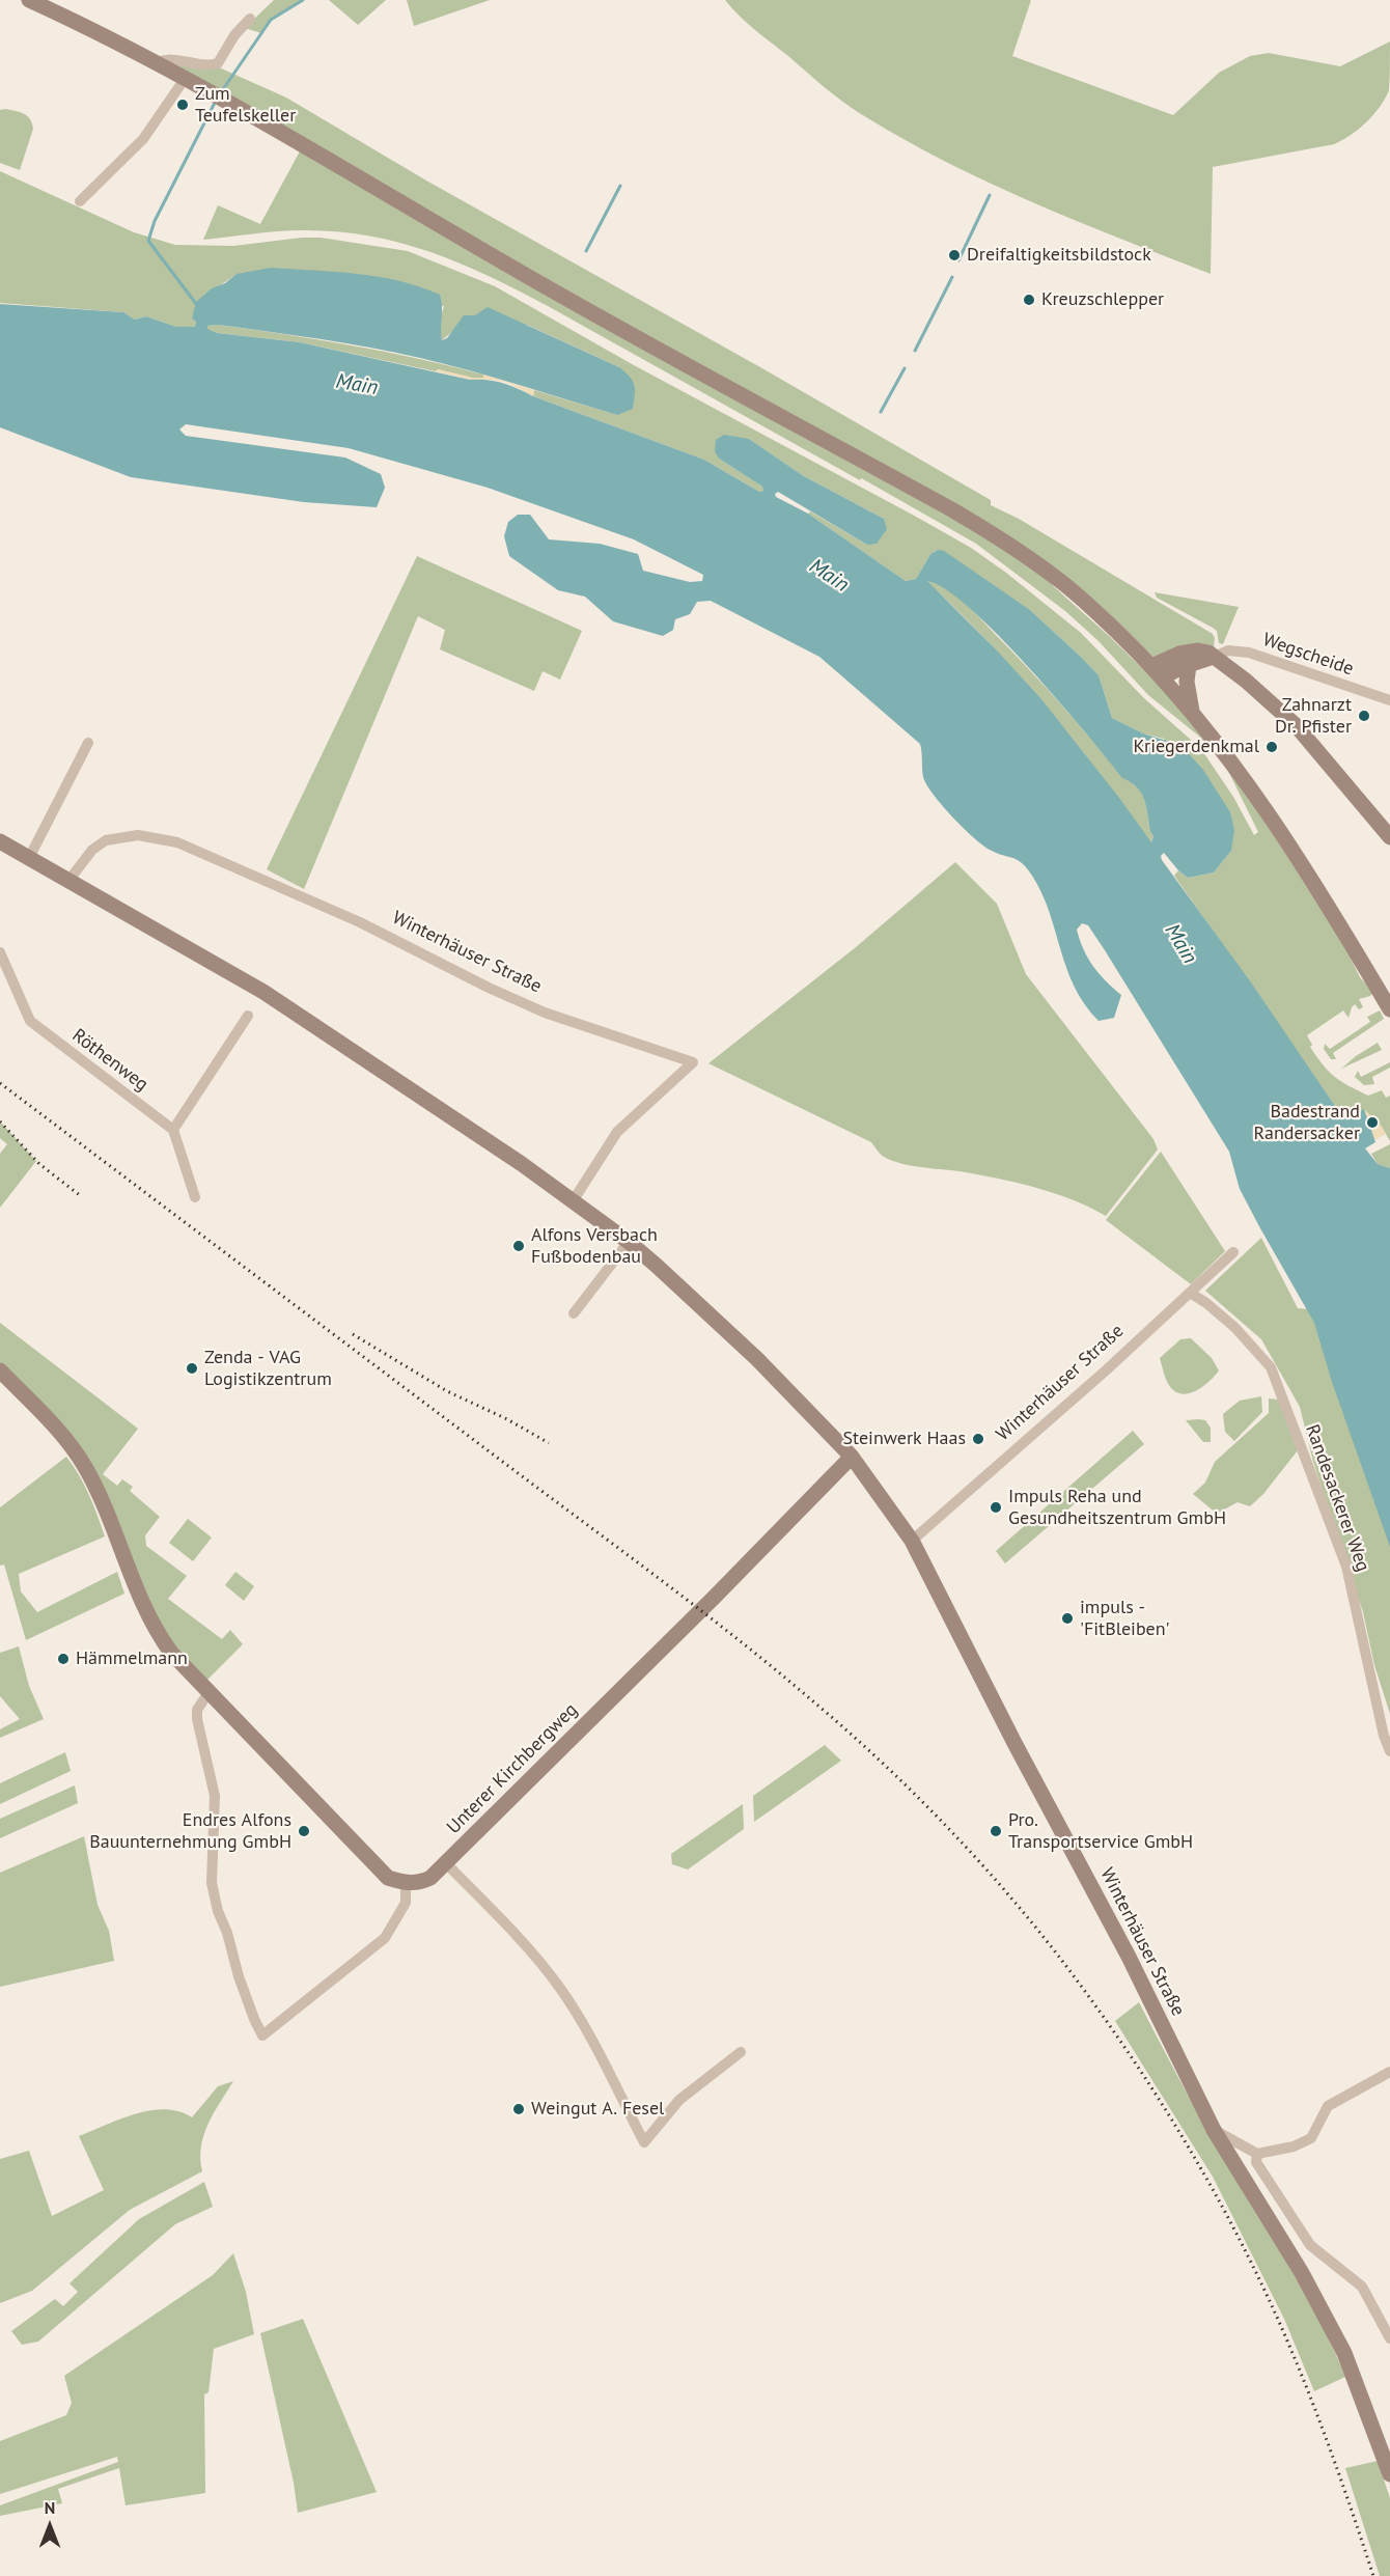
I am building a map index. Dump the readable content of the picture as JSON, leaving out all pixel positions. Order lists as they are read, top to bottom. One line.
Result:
{"streets":{"main road":["Winterhäuser Straße","Unterer Kirchbergweg"],"street":["Wegscheide","Röthenweg","Randesackerer Weg"]},"crossings":[["Winterhäuser Straße","Randesackerer Weg"],["Winterhäuser Straße","Unterer Kirchbergweg"]],"water":["Main"],"places":["Zum Teufelskeller","Dreifaltigkeitsbildstock","Kreuzschlepper","Zahnarzt Dr. Pfister","Kriegerdenkmal","Badestrand Randersacker","Alfons Versbach Fußbodenbau","Zenda - VAG Logistikzentrum","Steinwerk Haas","Impuls Reha und Gesundheitszentrum GmbH","impuls - 'FitBleiben'","Hämmelmann","Endres Alfons Bauunternehmung GmbH","Pro. Transportservice GmbH","Weingut A. Fesel"],"north":"top"}
